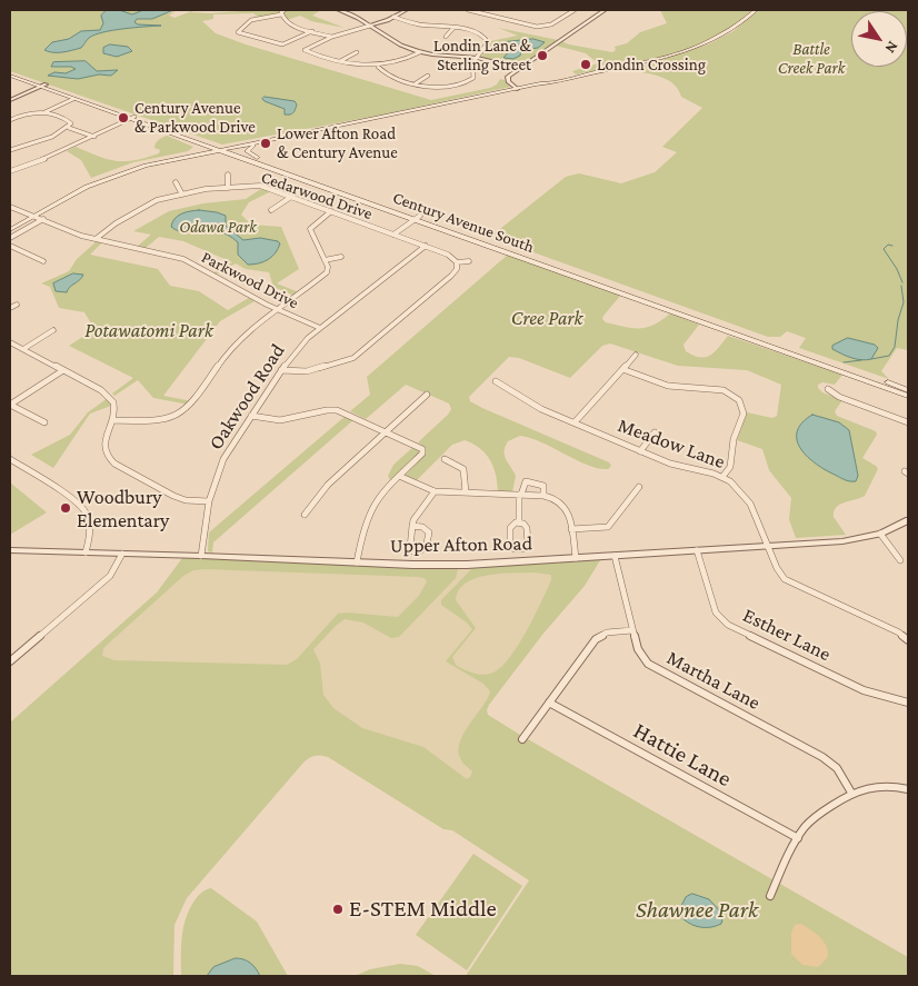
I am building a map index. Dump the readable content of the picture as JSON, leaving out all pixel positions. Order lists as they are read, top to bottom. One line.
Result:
{"streets":{"main road":["Century Avenue South"],"street":["Cedarwood Drive","Parkwood Drive","Oakwood Road","Meadow Lane","Upper Afton Road","Esther Lane","Martha Lane","Hattie Lane"]},"crossings":[["Cedarwood Drive","Parkwood Drive"],["Cedarwood Drive","Oakwood Road"],["Parkwood Drive","Oakwood Road"],["Oakwood Road","Upper Afton Road"],["Meadow Lane","Upper Afton Road"],["Upper Afton Road","Esther Lane"],["Upper Afton Road","Martha Lane"]],"parks":["Battle Creek Park","Odawa Park","Cree Park","Potawatomi Park","Shawnee Park"],"places":["Londin Lane & Sterling Street","Londin Crossing","Century Avenue & Parkwood Drive","Lower Afton Road & Century Avenue","Woodbury Elementary","E-STEM Middle"],"north":"bottom right"}
